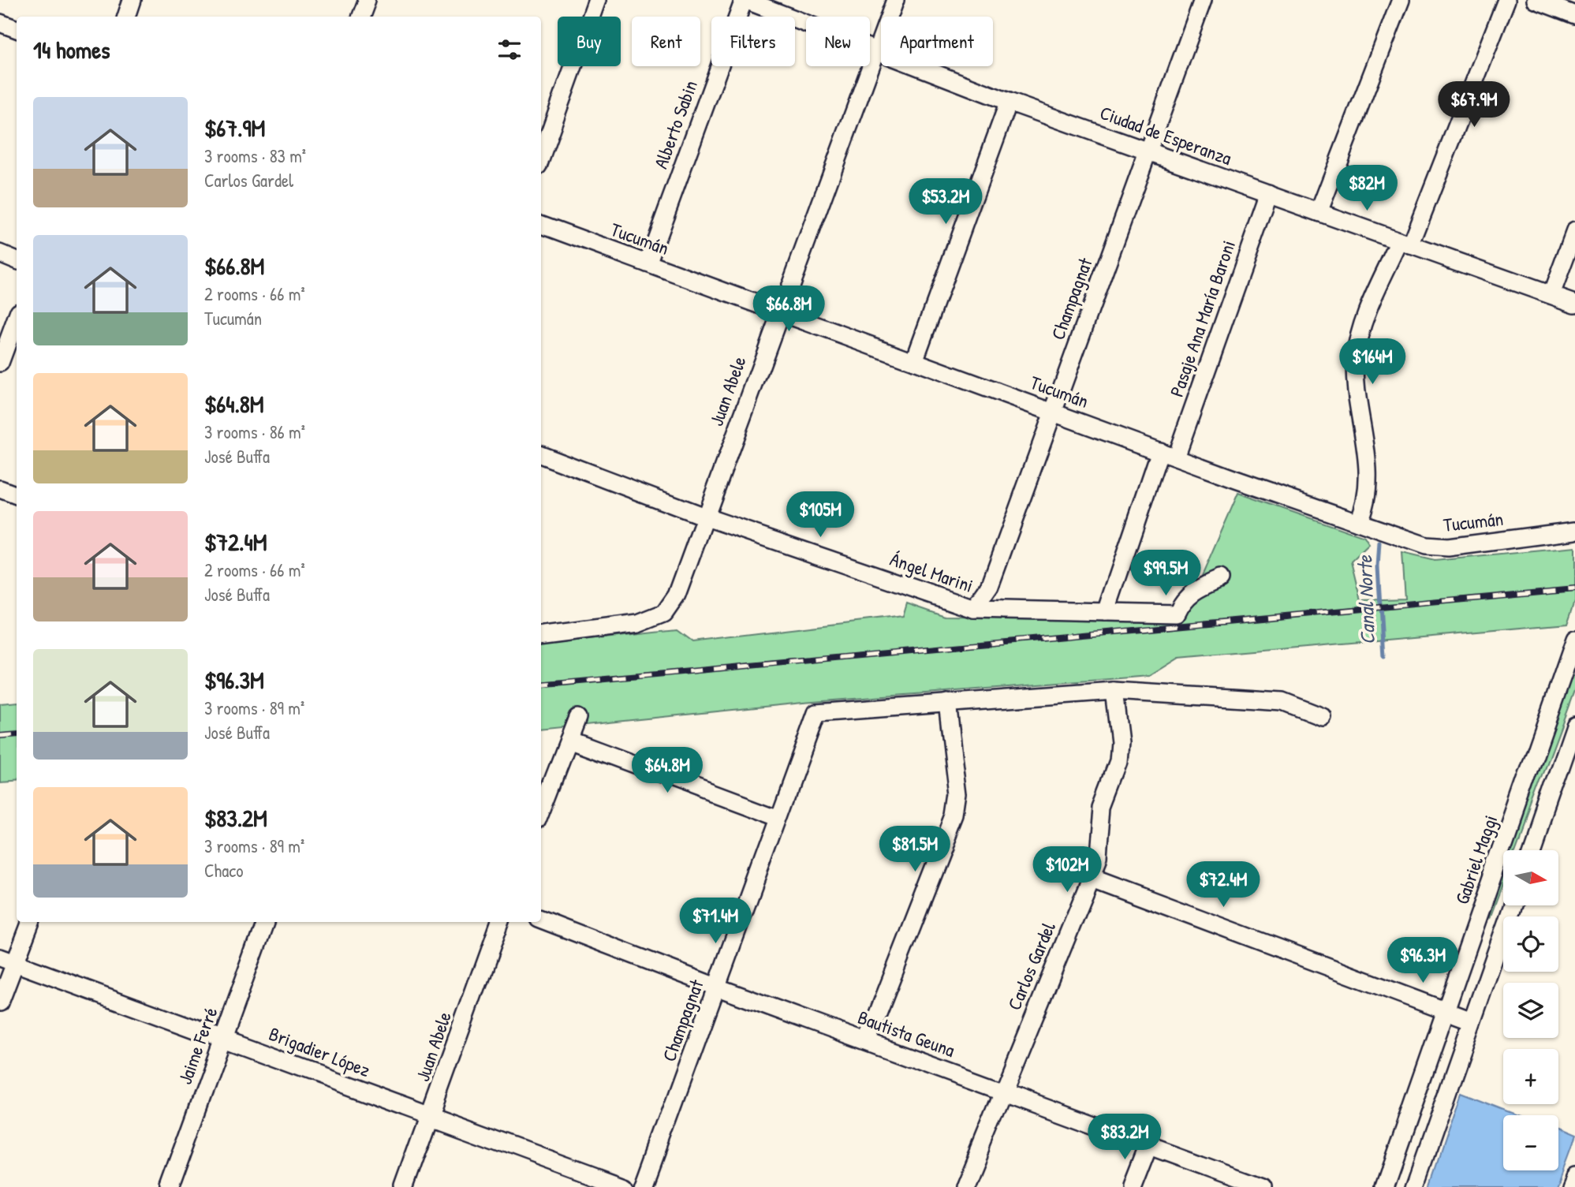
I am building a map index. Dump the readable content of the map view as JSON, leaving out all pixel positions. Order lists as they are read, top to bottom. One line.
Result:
{"streets":{"street":["Alberto Sabin","Ciudad de Esperanza","Tucumán","Champagnat","Pasaje Ana María Baroni","Juan Abele","Ángel Marini","Gabriel Maggi","Carlos Gardel","Bautista Geuna","Jaime Ferré","Brigadier López"]},"crossings":[["Alberto Sabin","Ciudad de Esperanza"],["Alberto Sabin","Tucumán"],["Ciudad de Esperanza","Champagnat"],["Ciudad de Esperanza","Pasaje Ana María Baroni"],["Ciudad de Esperanza","Juan Abele"],["Tucumán","Champagnat"],["Tucumán","Pasaje Ana María Baroni"],["Tucumán","Juan Abele"],["Champagnat","Ángel Marini"],["Champagnat","Bautista Geuna"],["Juan Abele","Ángel Marini"],["Juan Abele","Brigadier López"],["Carlos Gardel","Bautista Geuna"],["Jaime Ferré","Brigadier López"]],"water":["Canal Norte"],"north":"right","page":{"chip":["Buy","Rent","Filters","New","Apartment"],"heading":"14 homes","price":["$67.9M","$82M","$53.2M","$66.8M","$164M","$105M","$99.5M","$64.8M","$81.5M","$102M","$72.4M","$71.4M","$96.3M","$83.2M"],"list":[{"name":"$67.9M","note":"3 rooms · 83 m² · Carlos Gardel"},{"name":"$66.8M","note":"2 rooms · 66 m² · Tucumán"},{"name":"$64.8M","note":"3 rooms · 86 m² · José Buffa"},{"name":"$72.4M","note":"2 rooms · 66 m² · José Buffa"},{"name":"$96.3M","note":"3 rooms · 89 m² · José Buffa"},{"name":"$83.2M","note":"3 rooms · 89 m² · Chaco"}],"map_buttons":["+","−"]}}
